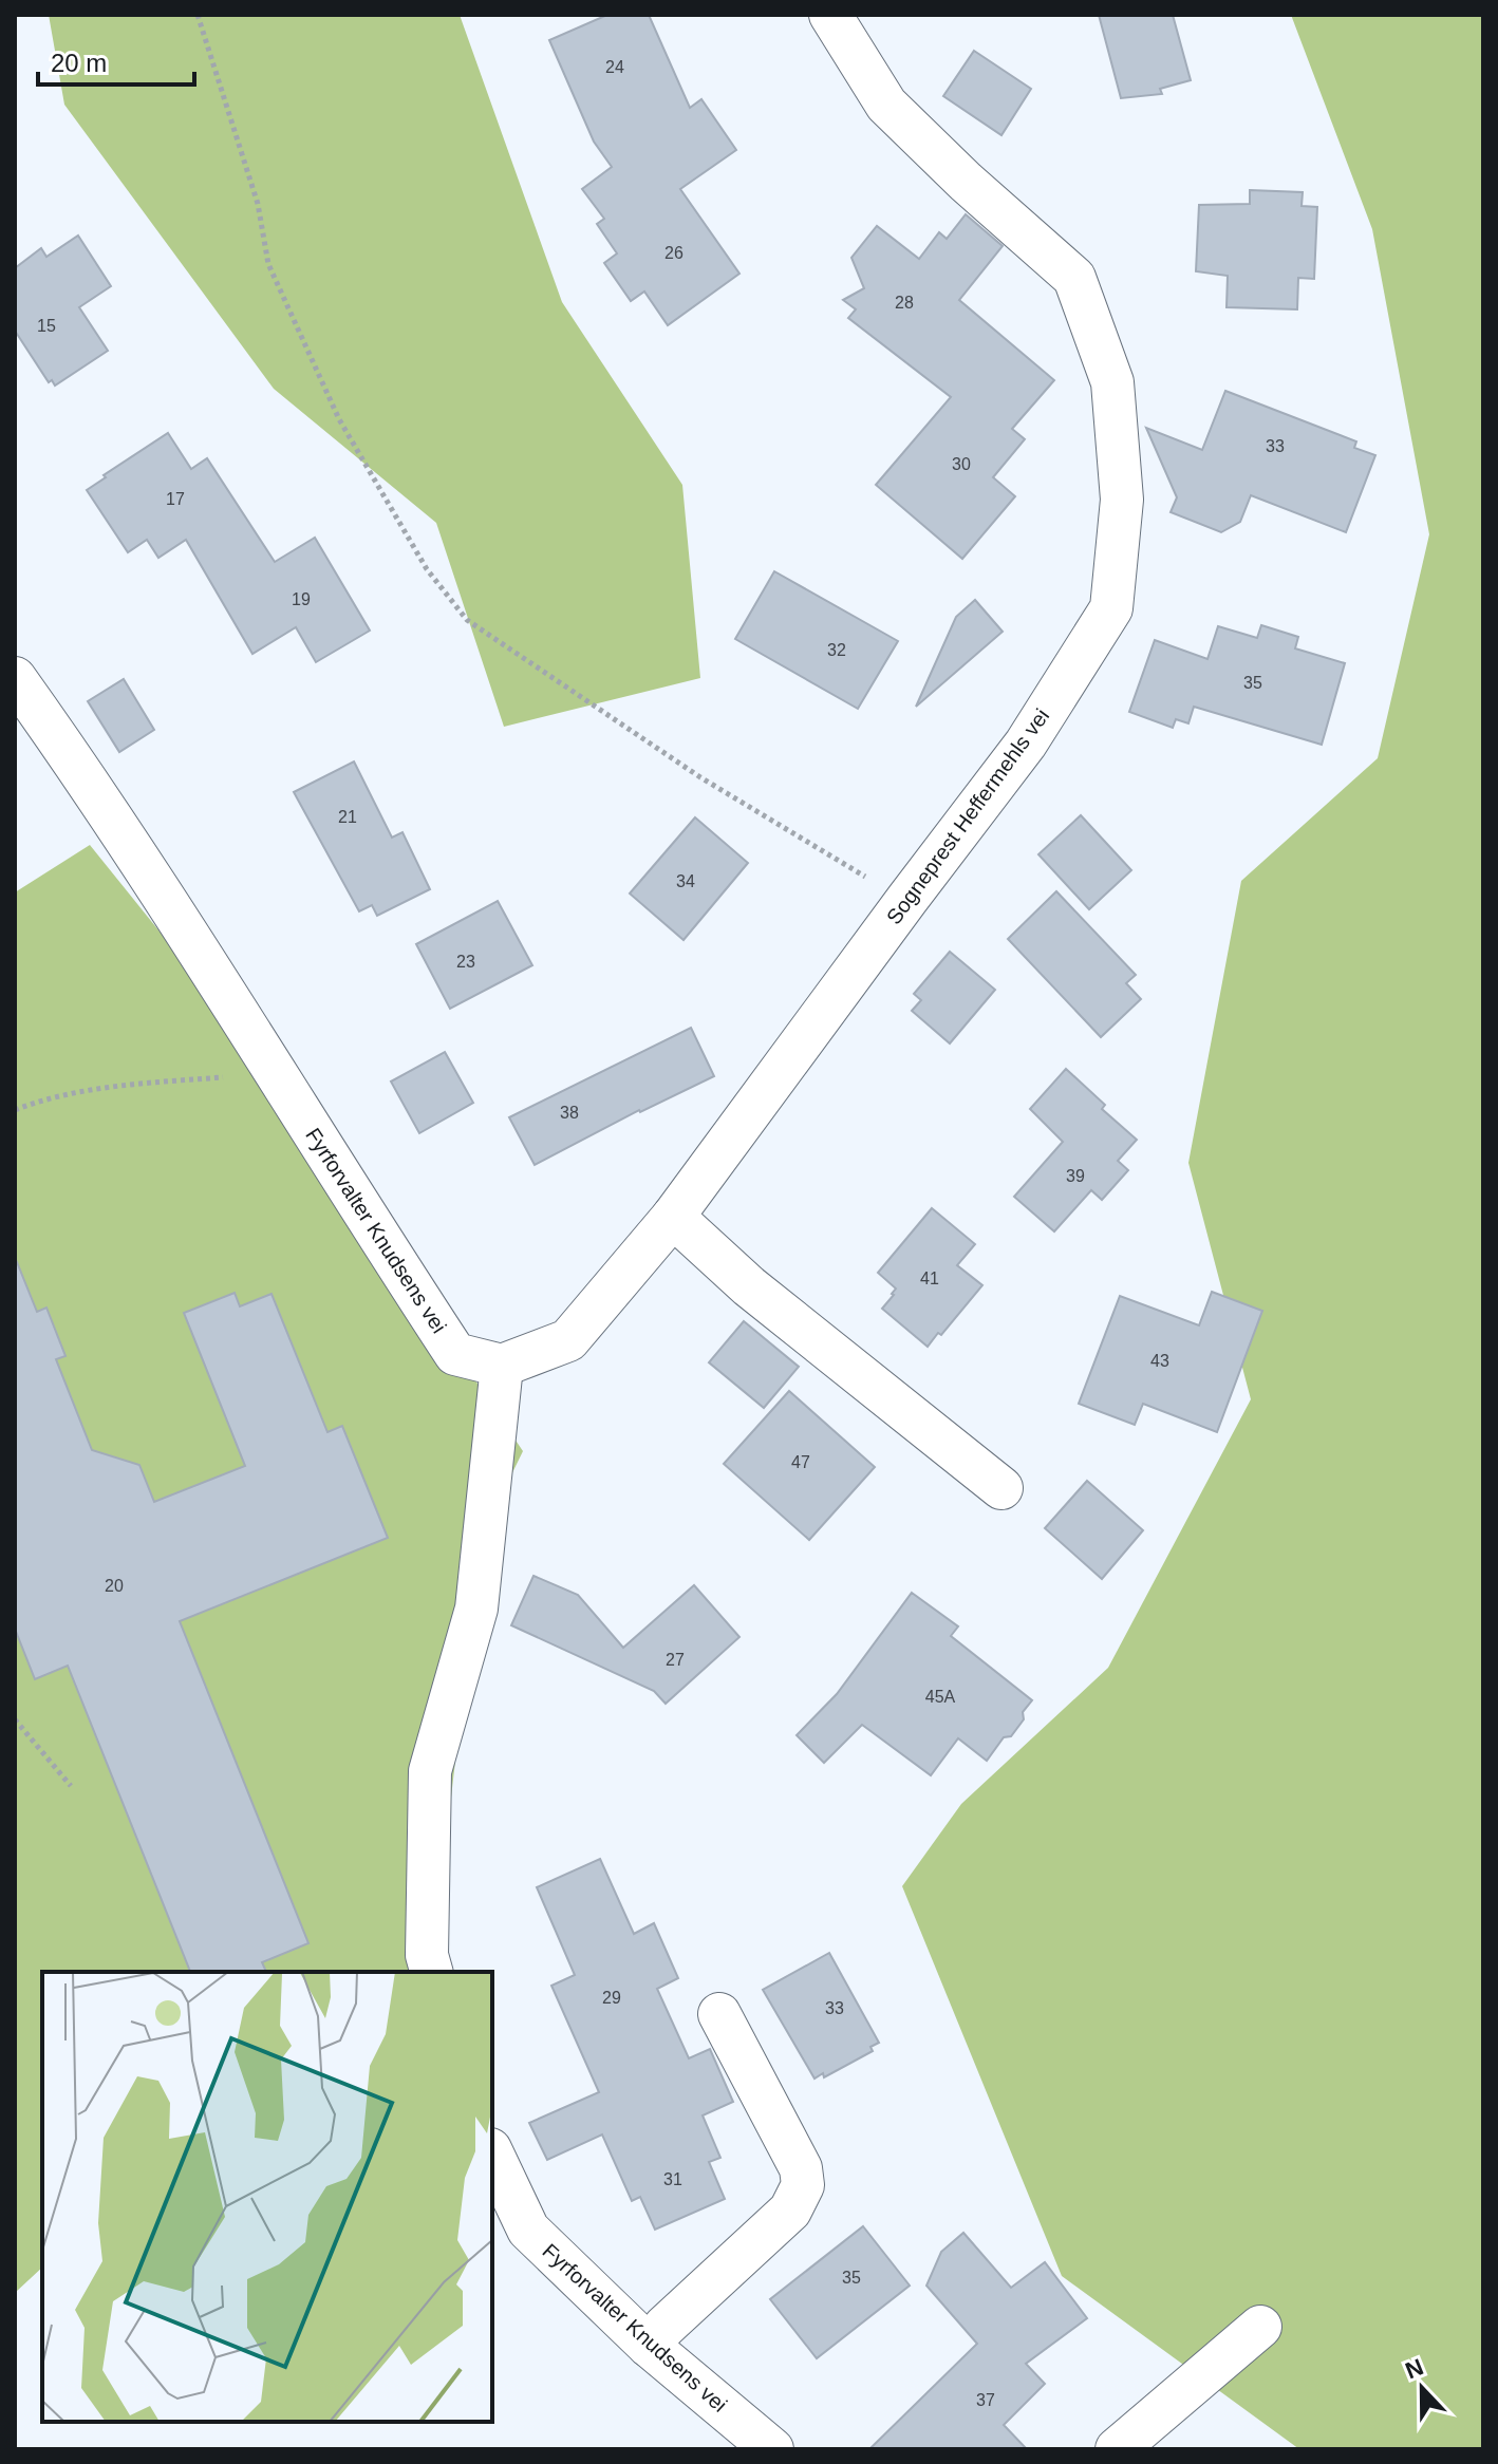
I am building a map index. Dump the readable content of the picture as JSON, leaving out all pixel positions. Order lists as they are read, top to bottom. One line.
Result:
{"streets":{"street":["Sogneprest Heffermehls vei","Fyrforvalter Knudsens vei"]},"crossings":[["Sogneprest Heffermehls vei","Fyrforvalter Knudsens vei"]],"house_numbers":["24","26","28","15","33","30","17","19","32","35","21","34","23","38","39","41","43","47","20","27","45A","29","33","31","35","37"],"scale_bar":"20 m","north":"top"}
